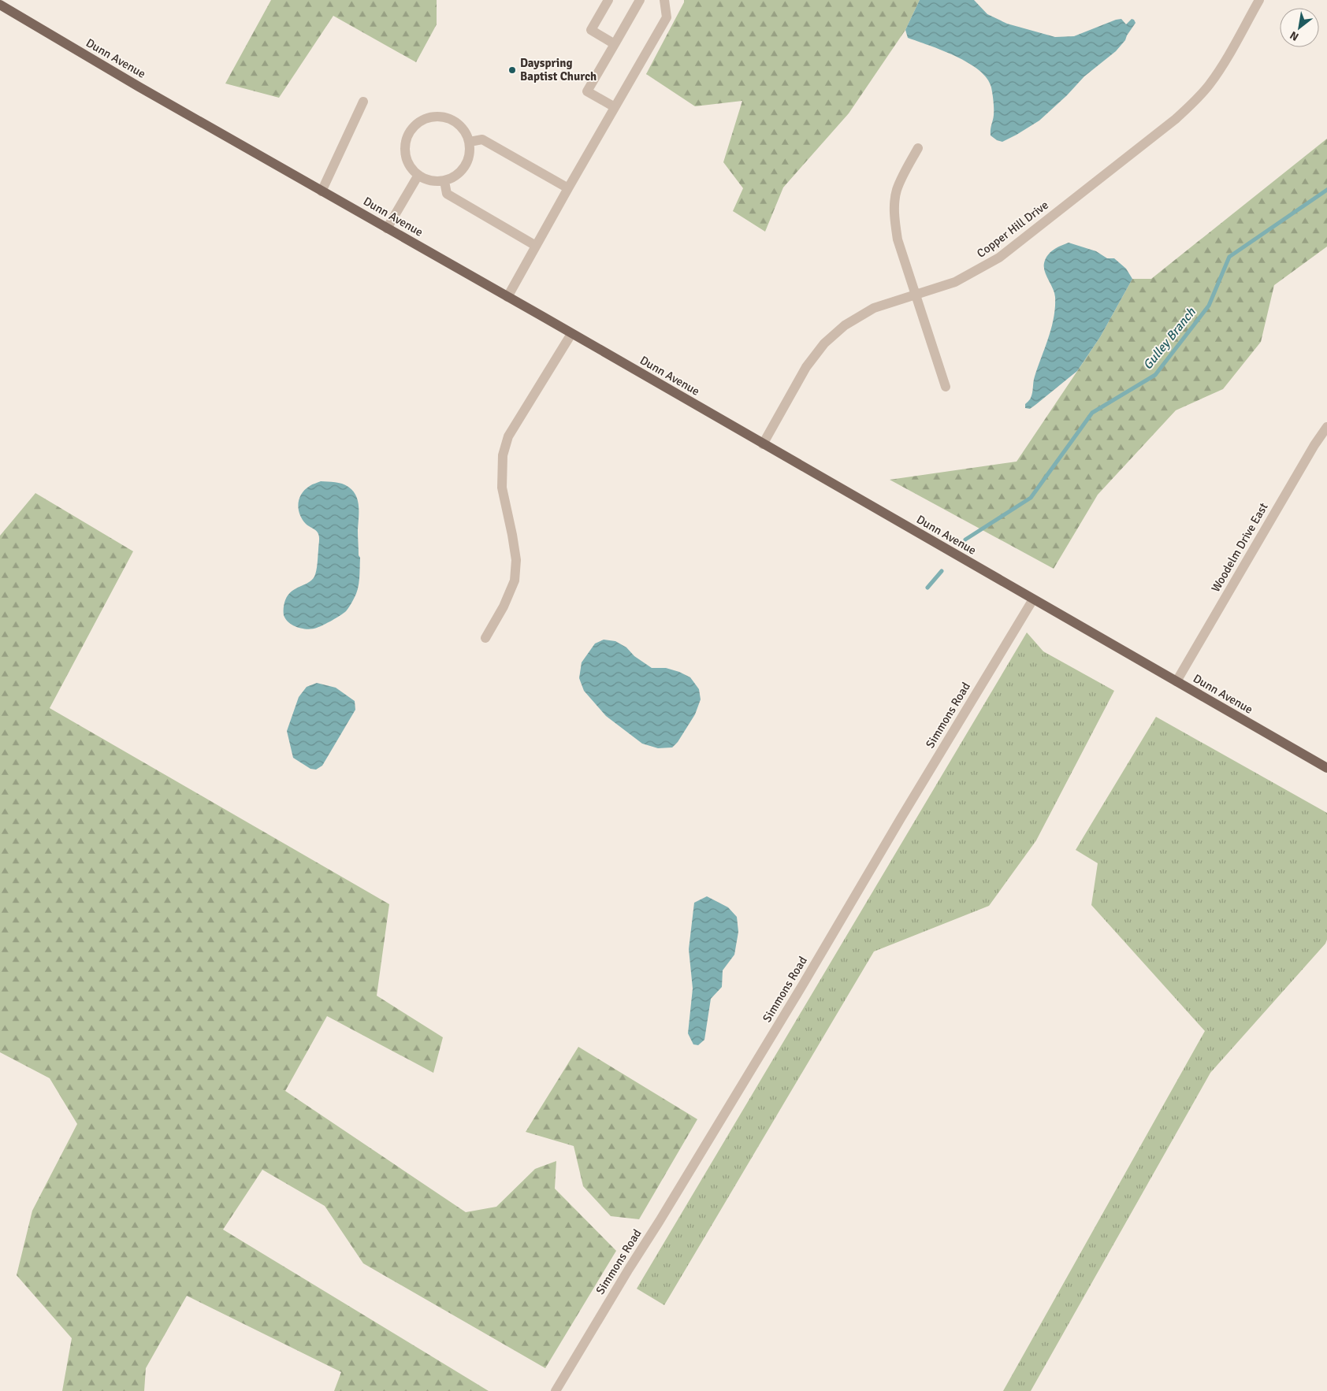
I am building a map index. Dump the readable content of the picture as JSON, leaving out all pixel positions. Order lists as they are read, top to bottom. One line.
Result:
{"streets":{"main road":["Dunn Avenue"],"street":["Copper Hill Drive","Woodelm Drive East","Simmons Road"]},"crossings":[["Dunn Avenue","Copper Hill Drive"],["Dunn Avenue","Woodelm Drive East"],["Dunn Avenue","Simmons Road"]],"water":["Gulley Branch"],"places":["Dayspring Baptist Church"],"north":"bottom left"}
